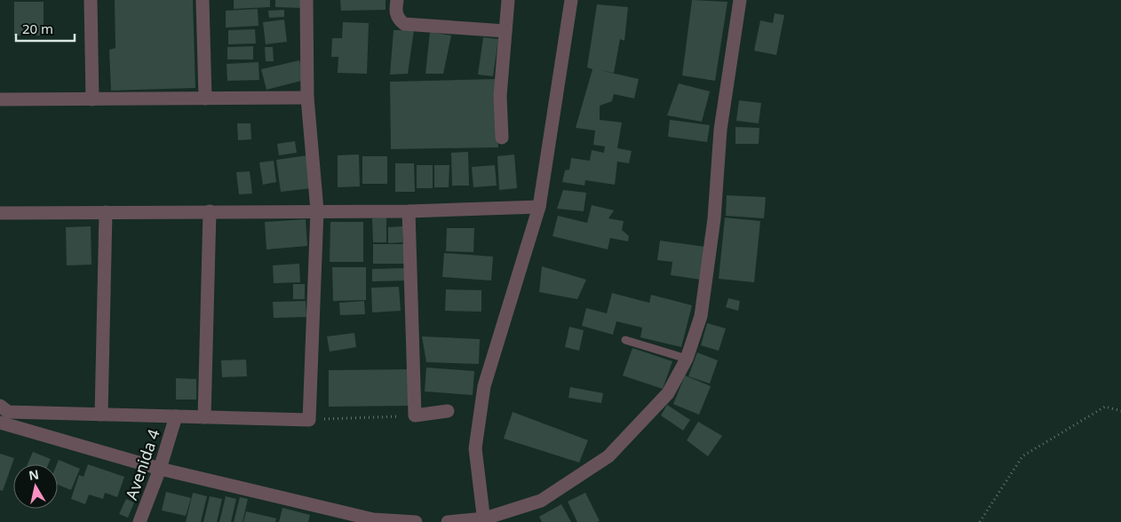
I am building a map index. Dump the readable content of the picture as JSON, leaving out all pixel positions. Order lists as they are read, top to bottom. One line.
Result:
{"streets":{"street":["Avenida 4"]},"scale_bar":"20 m","north":"top"}
